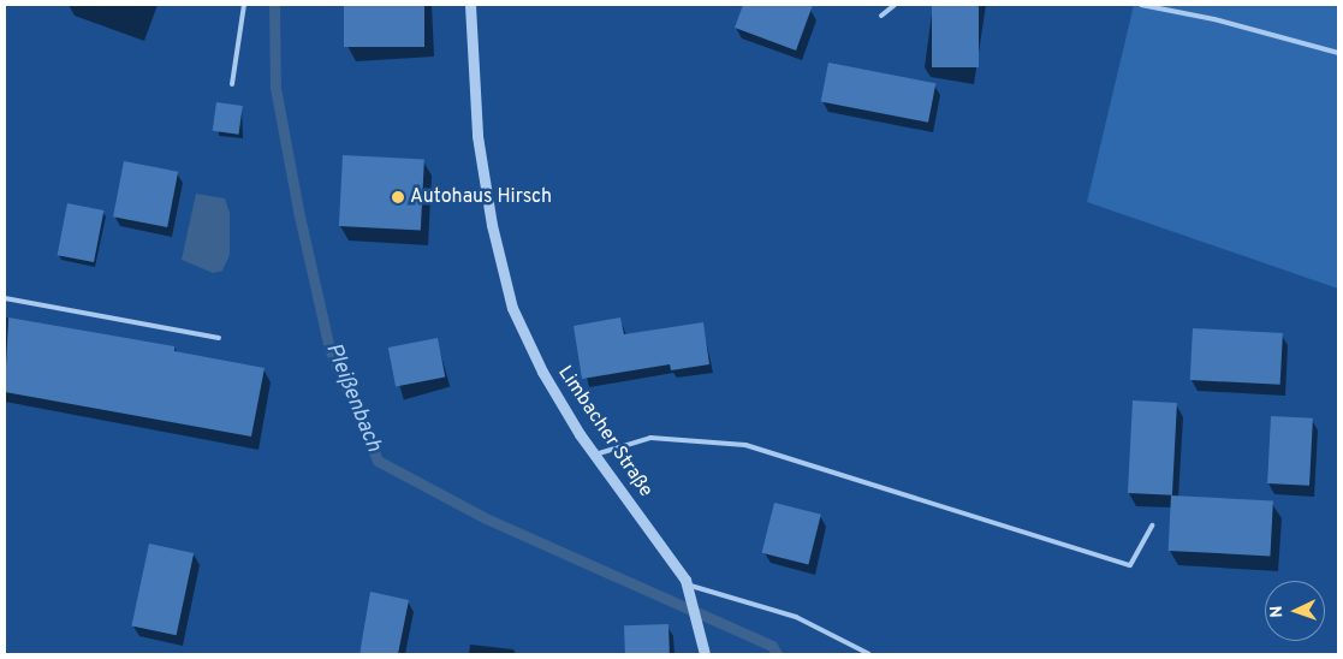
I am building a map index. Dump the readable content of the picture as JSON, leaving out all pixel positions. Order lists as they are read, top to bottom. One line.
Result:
{"streets":{"street":["Limbacher Straße"]},"water":["Pleißenbach"],"places":["Autohaus Hirsch"],"north":"left"}
